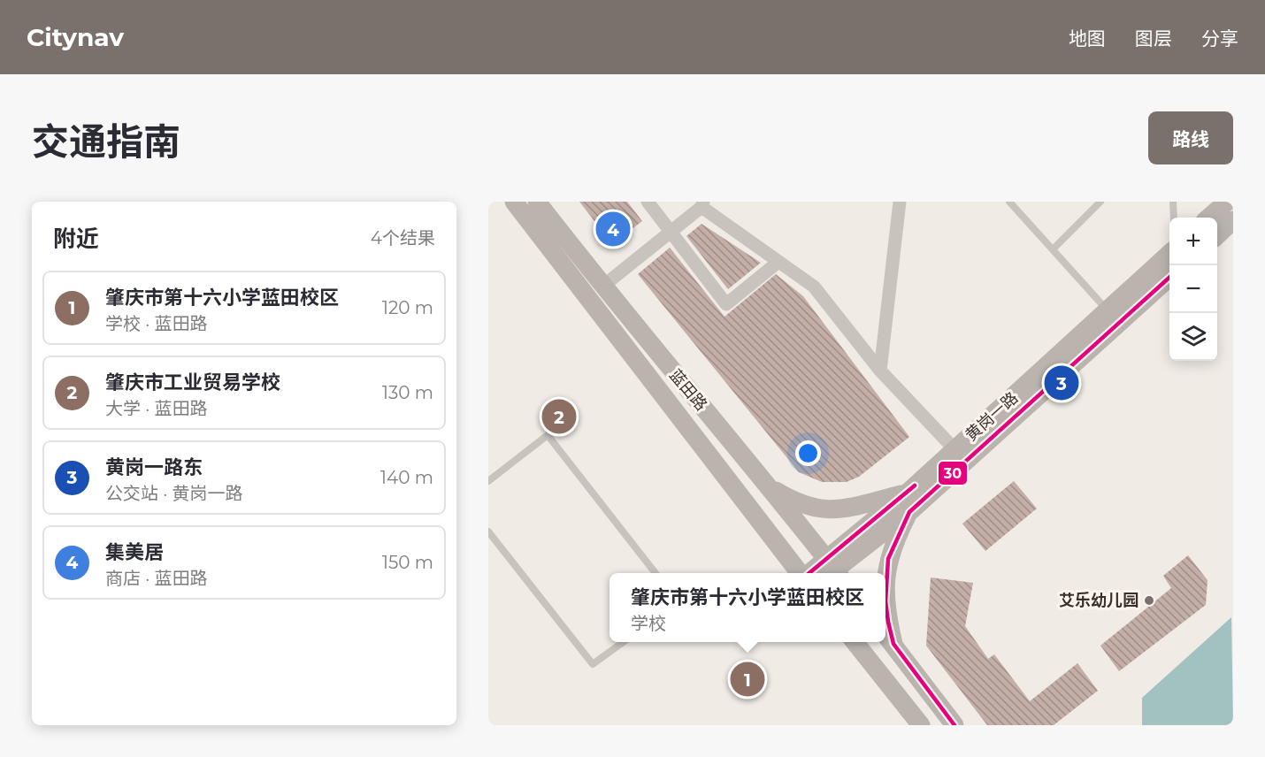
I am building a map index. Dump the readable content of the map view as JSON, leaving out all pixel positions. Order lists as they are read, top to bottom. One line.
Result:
{"streets":{"main road":["蓝田路","黄岗一路"]},"crossings":[["蓝田路","黄岗一路"]],"places":["艾乐幼儿园"],"lines":["transit line 30"],"page":{"header":"Citynav","nav":["地图","图层","分享"],"title":"交通指南","buttons":"路线","heading":["附近","4个结果"],"pins":["4","3","2","1"],"map_buttons":["+","−"],"list":[{"mark":"1","name":"肇庆市第十六小学蓝田校区","note":"学校 · 蓝田路","value":"120 m"},{"mark":"2","name":"肇庆市工业贸易学校","note":"大学 · 蓝田路","value":"130 m"},{"mark":"3","name":"黄岗一路东","note":"公交站 · 黄岗一路","value":"140 m"},{"mark":"4","name":"集美居","note":"商店 · 蓝田路","value":"150 m"}],"popup":["肇庆市第十六小学蓝田校区","学校"]}}
